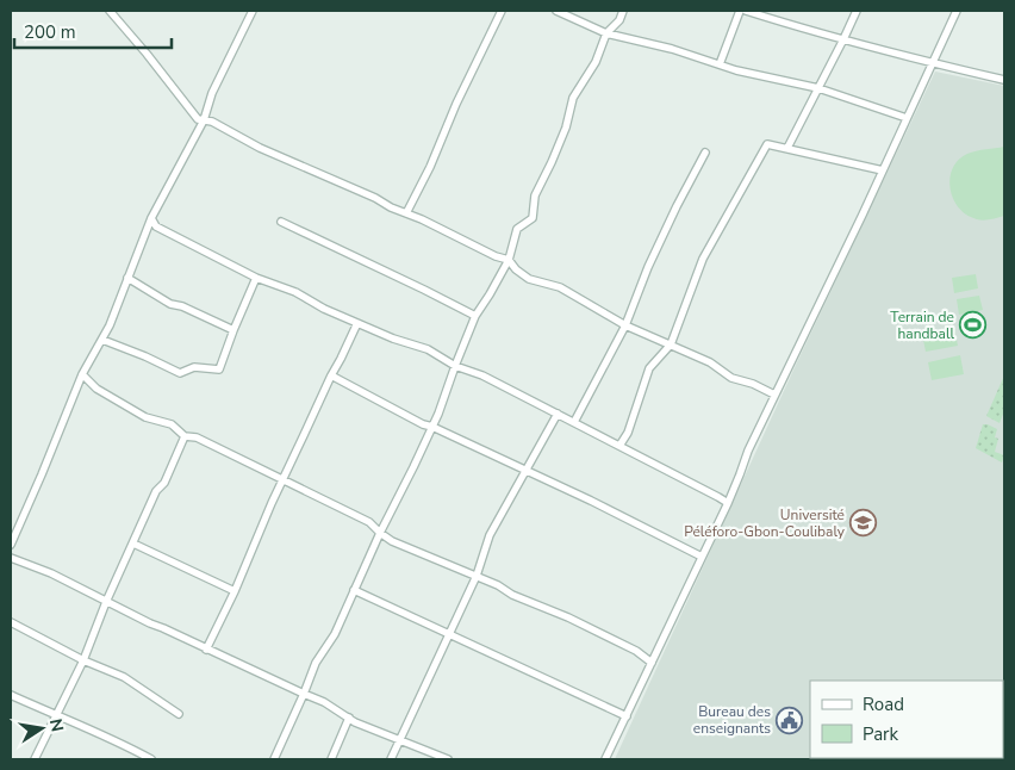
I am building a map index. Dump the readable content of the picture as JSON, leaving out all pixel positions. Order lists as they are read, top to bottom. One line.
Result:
{"places":{"sports":["Terrain de handball"],"school or university":["Université Péléforo-Gbon-Coulibaly"],"public building":["Bureau des enseignants"]},"legend":["Road","Park"],"scale_bar":"200 m","north":"right"}
